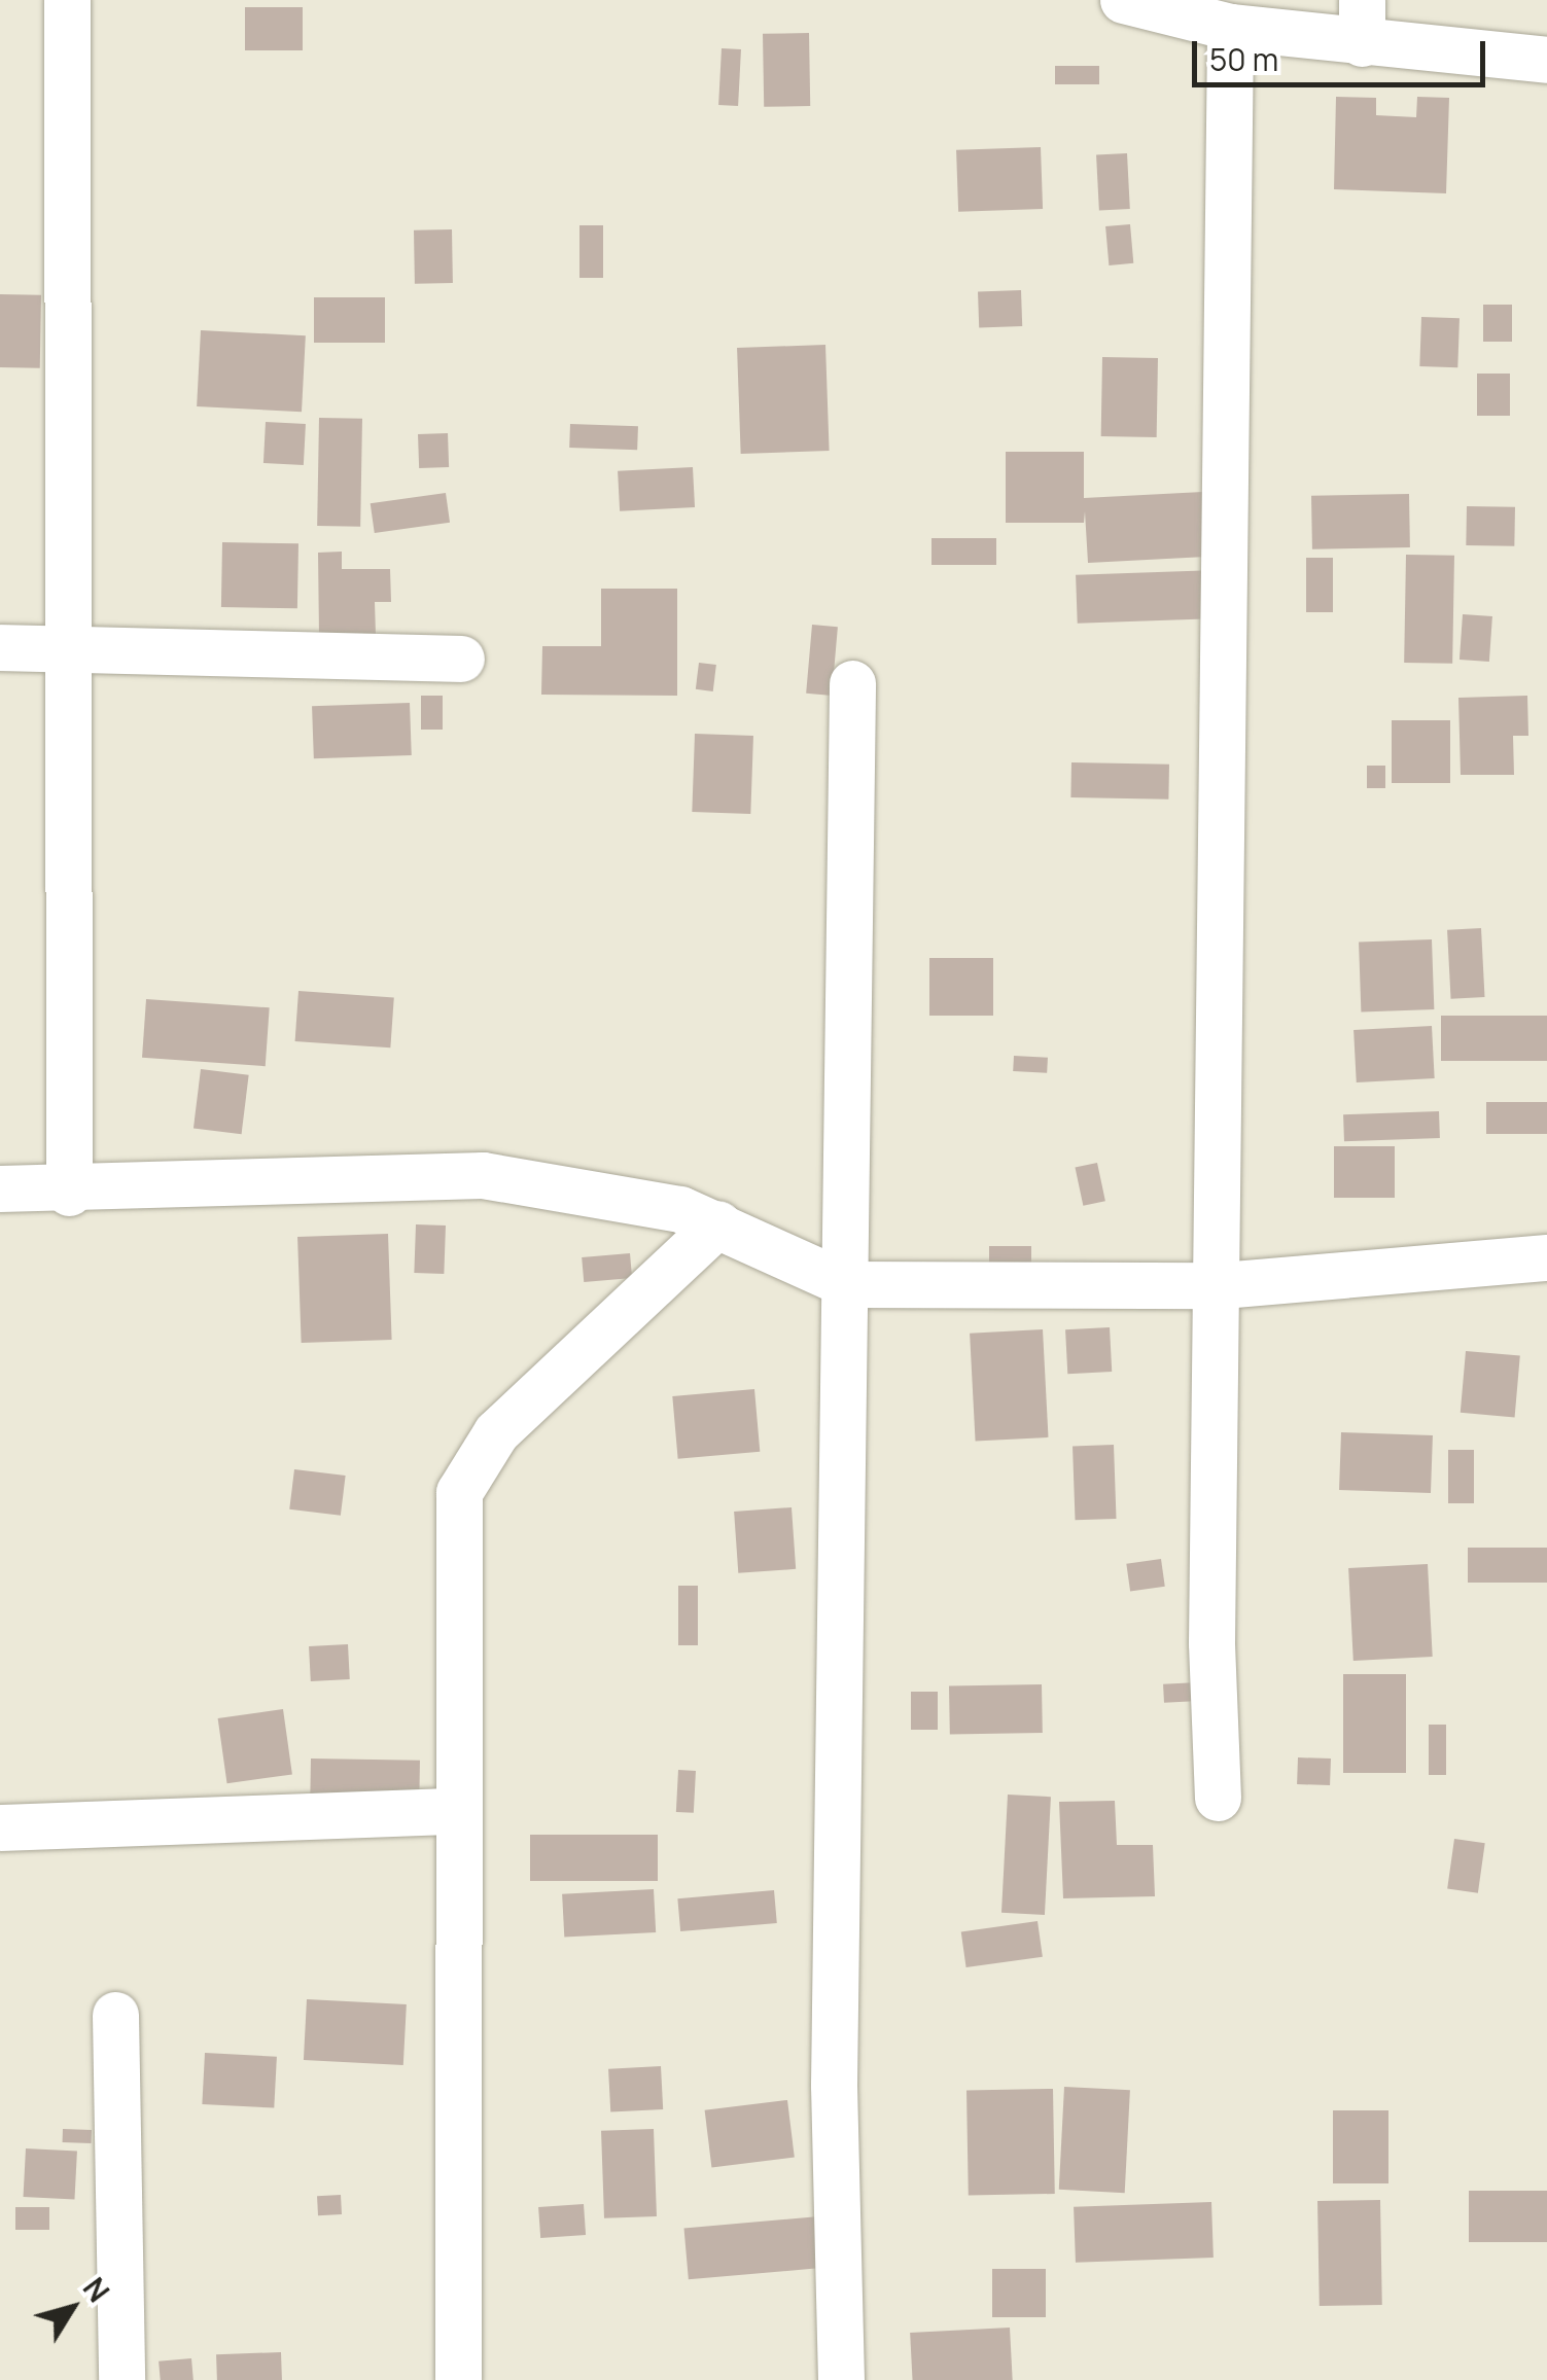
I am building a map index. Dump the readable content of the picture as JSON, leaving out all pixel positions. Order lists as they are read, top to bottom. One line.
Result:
{"scale_bar":"50 m","north":"top right"}
